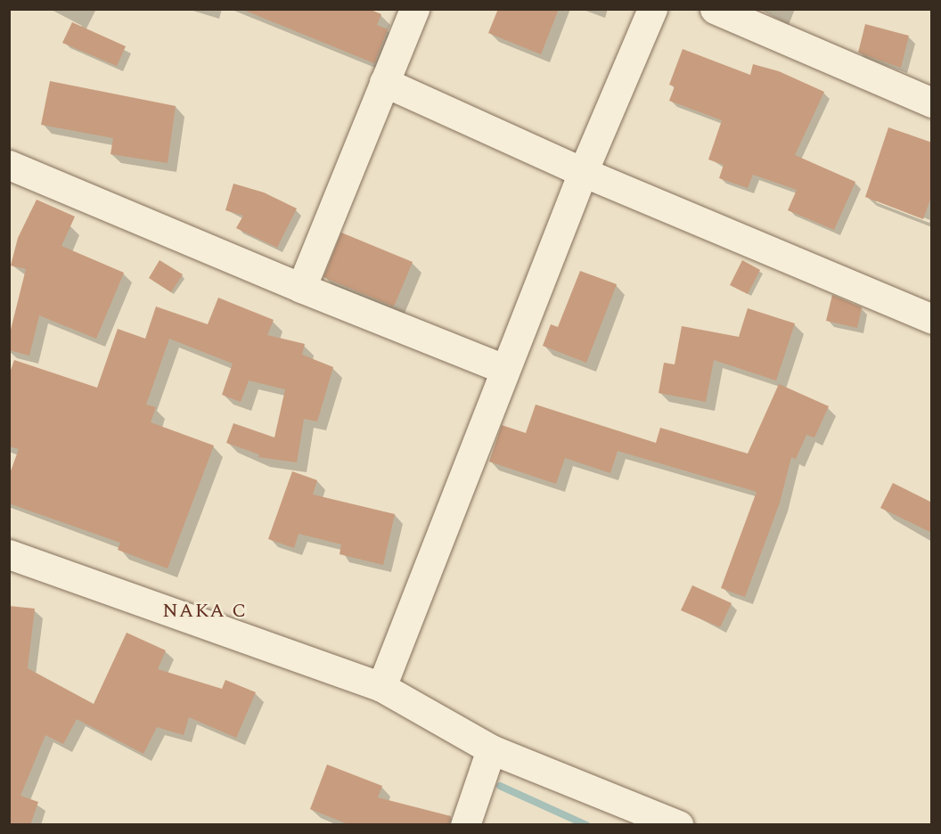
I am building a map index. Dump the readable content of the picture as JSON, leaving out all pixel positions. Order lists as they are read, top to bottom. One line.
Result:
{"districts":["NAKA C"]}
